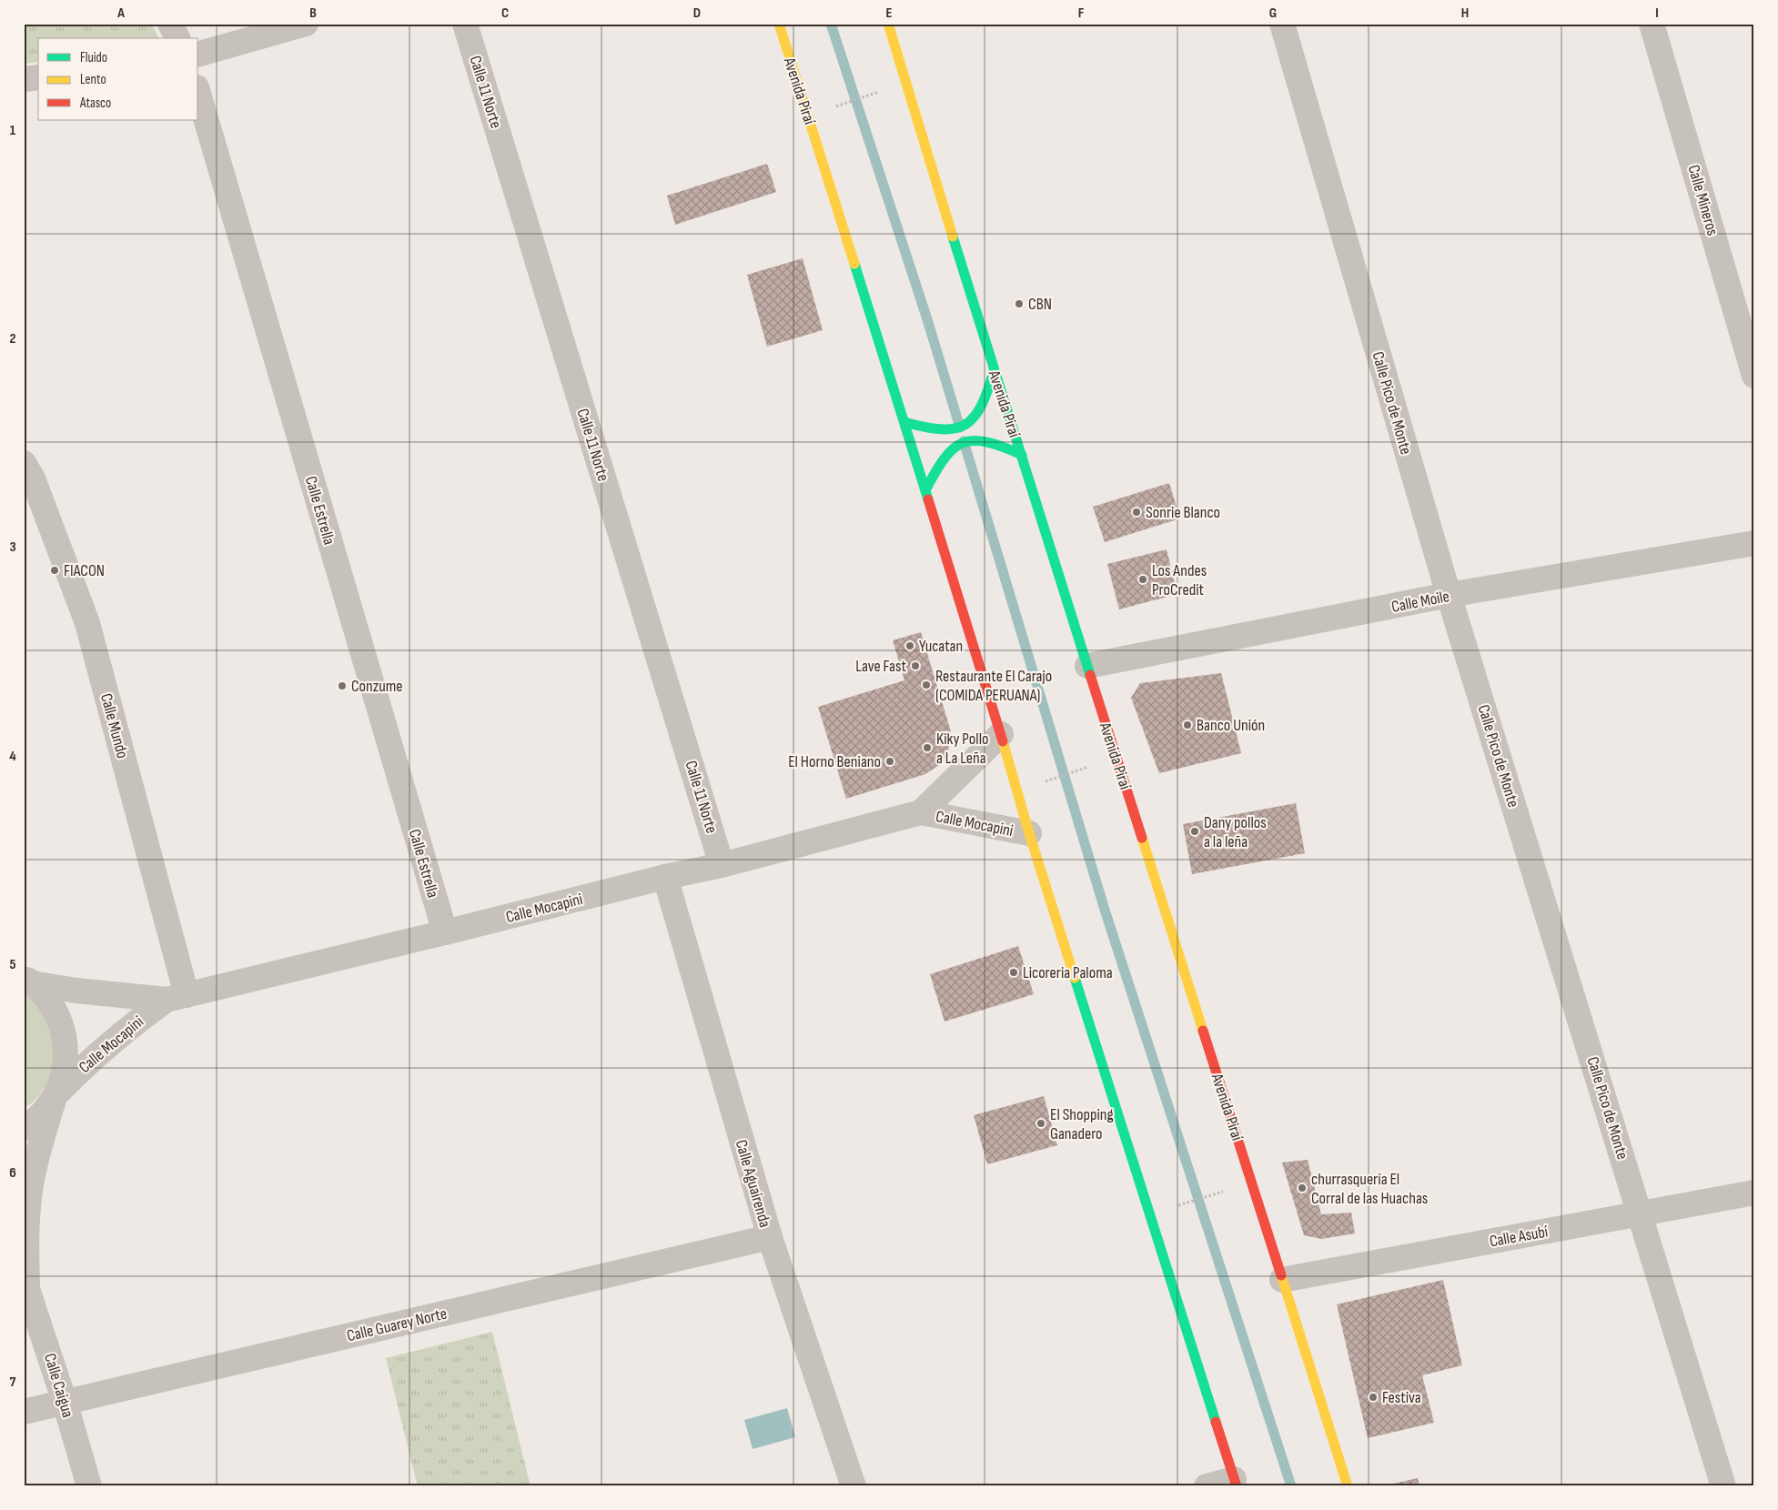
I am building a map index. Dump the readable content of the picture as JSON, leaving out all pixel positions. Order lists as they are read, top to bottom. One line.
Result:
{"streets":{"main road":["Avenida Piraí"],"street":["Calle 11 Norte","Calle Mineros","Calle Pico de Monte","Calle Estrella","Calle Moile","Calle Mundo","Calle Mocapini","Calle Aguairenda","Calle Asubí","Calle Guarey Norte","Calle Caigua"]},"crossings":[["Avenida Piraí","Calle Moile"],["Avenida Piraí","Calle Mocapini"],["Avenida Piraí","Calle Asubí"],["Calle 11 Norte","Calle Mocapini"],["Calle Pico de Monte","Calle Moile"],["Calle Pico de Monte","Calle Asubí"],["Calle Estrella","Calle Mocapini"],["Calle Mundo","Calle Mocapini"],["Calle Mocapini","Calle Aguairenda"],["Calle Mocapini","Calle Caigua"],["Calle Aguairenda","Calle Guarey Norte"],["Calle Guarey Norte","Calle Caigua"]],"places":["CBN","Sonrie Blanco","FIACON","Los Andes ProCredit","Yucatan","Lave Fast","Restaurante El Carajo (COMIDA PERUANA)","Conzume","Banco Unión","Kiky Pollo a La Leña","El Horno Beniano","Dany pollos a la leña","Licoreria Paloma","El Shopping Ganadero","churrasquería El Corral de las Huachas","Festiva"],"legend":["Fluido","Lento","Atasco"],"grid":{"columns":["A","B","C","D","E","F","G","H","I"],"rows":["1","2","3","4","5","6","7"]}}
